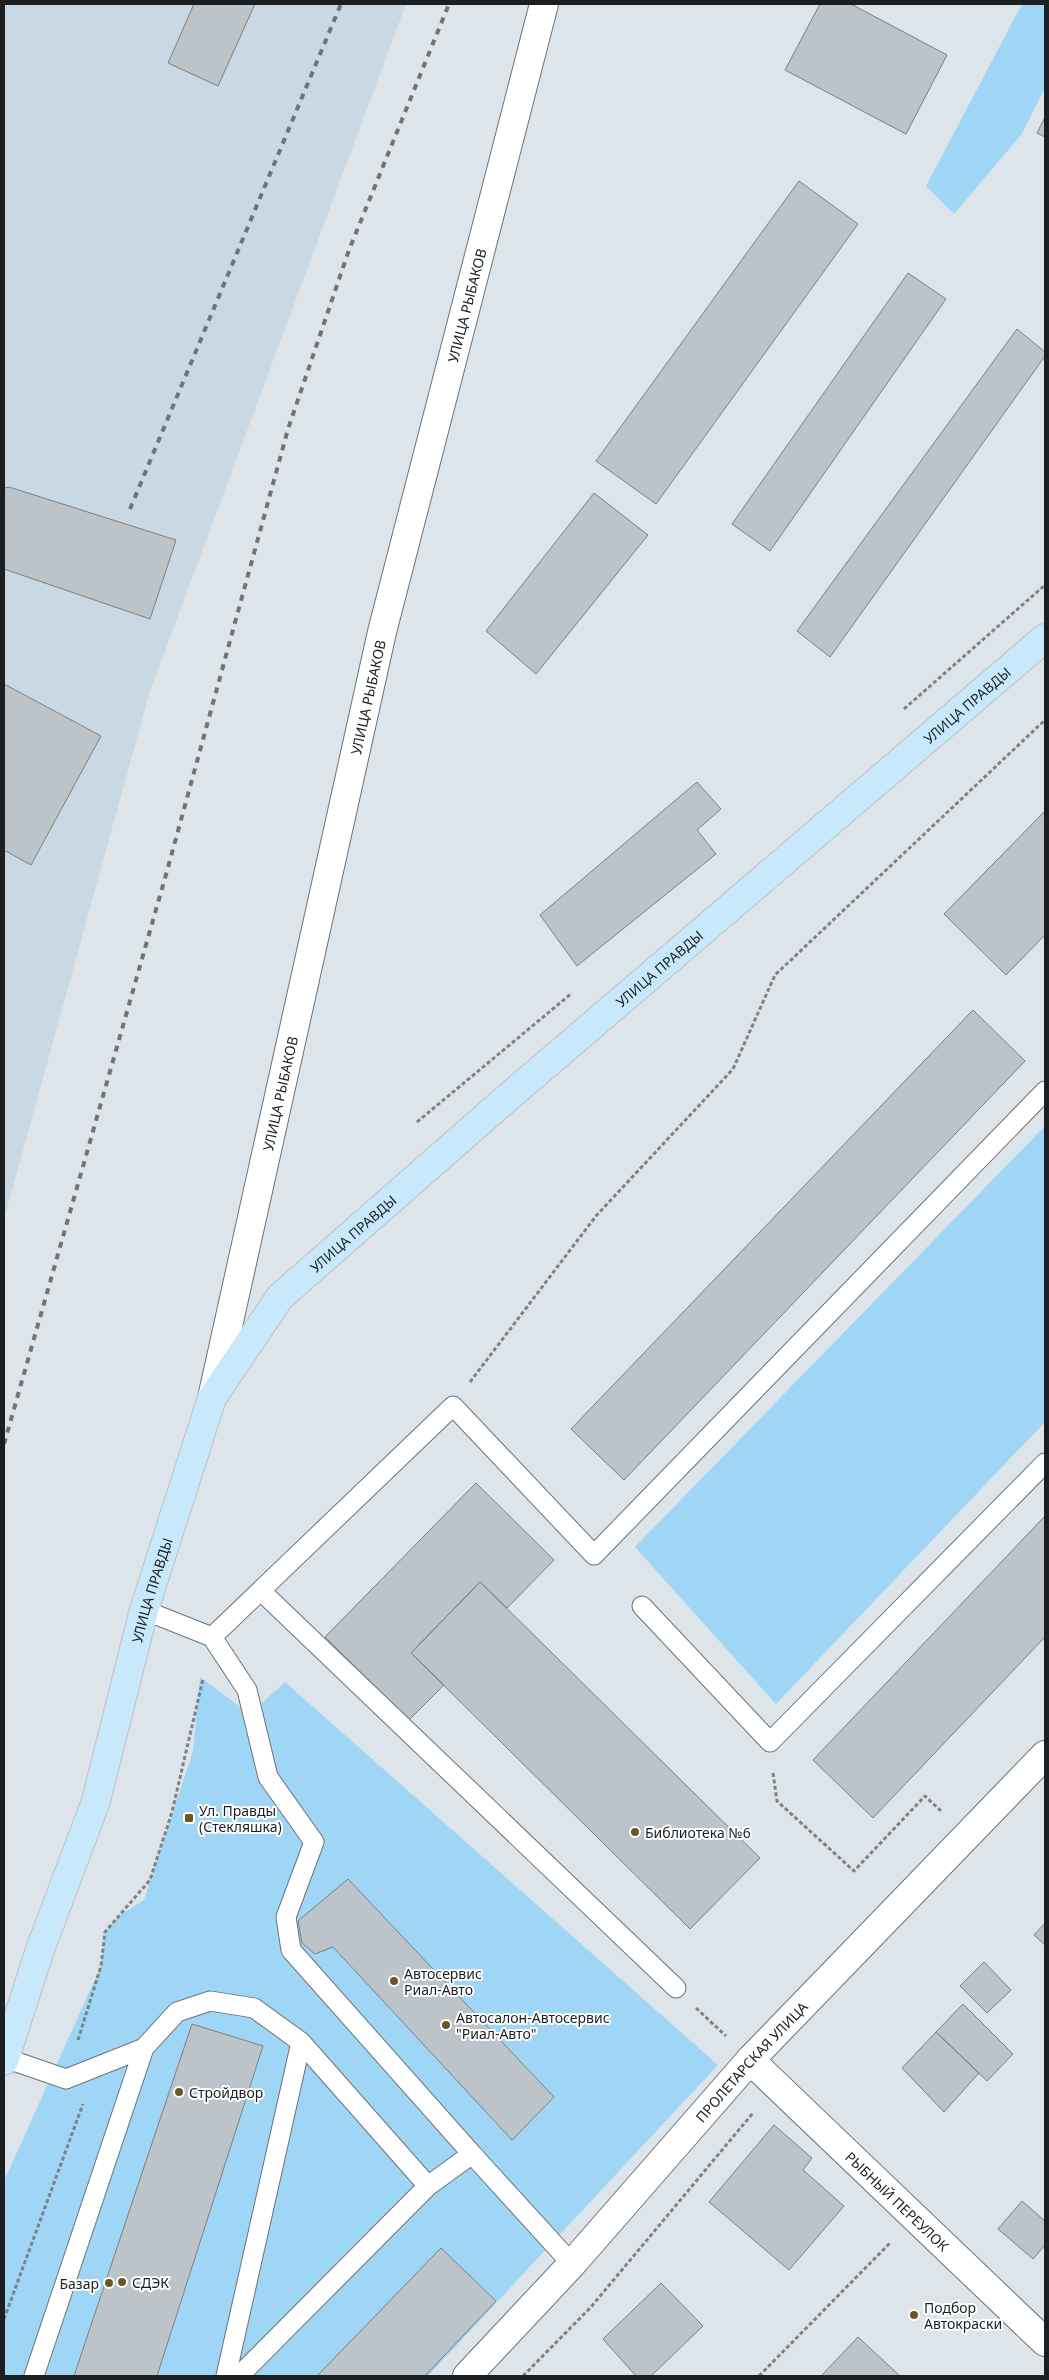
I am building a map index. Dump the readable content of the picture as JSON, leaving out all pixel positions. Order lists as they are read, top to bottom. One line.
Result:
{"streets":{"main road":["УЛИЦА ПРАВДЫ"],"street":["УЛИЦА РЫБАКОВ","ПРОЛЕТАРСКАЯ УЛИЦА","РЫБНЫЙ ПЕРЕУЛОК"]},"crossings":[["УЛИЦА РЫБАКОВ","УЛИЦА ПРАВДЫ"],["ПРОЛЕТАРСКАЯ УЛИЦА","РЫБНЫЙ ПЕРЕУЛОК"]],"places":{"transit":["Ул. Правды (Стекляшка)"],"other":["Библиотека №6","Автосервис Риал-Авто","Автосалон-Автосервис \"Риал-Авто\"","Стройдвор","СДЭК","Базар","Подбор Автокраски"]}}
